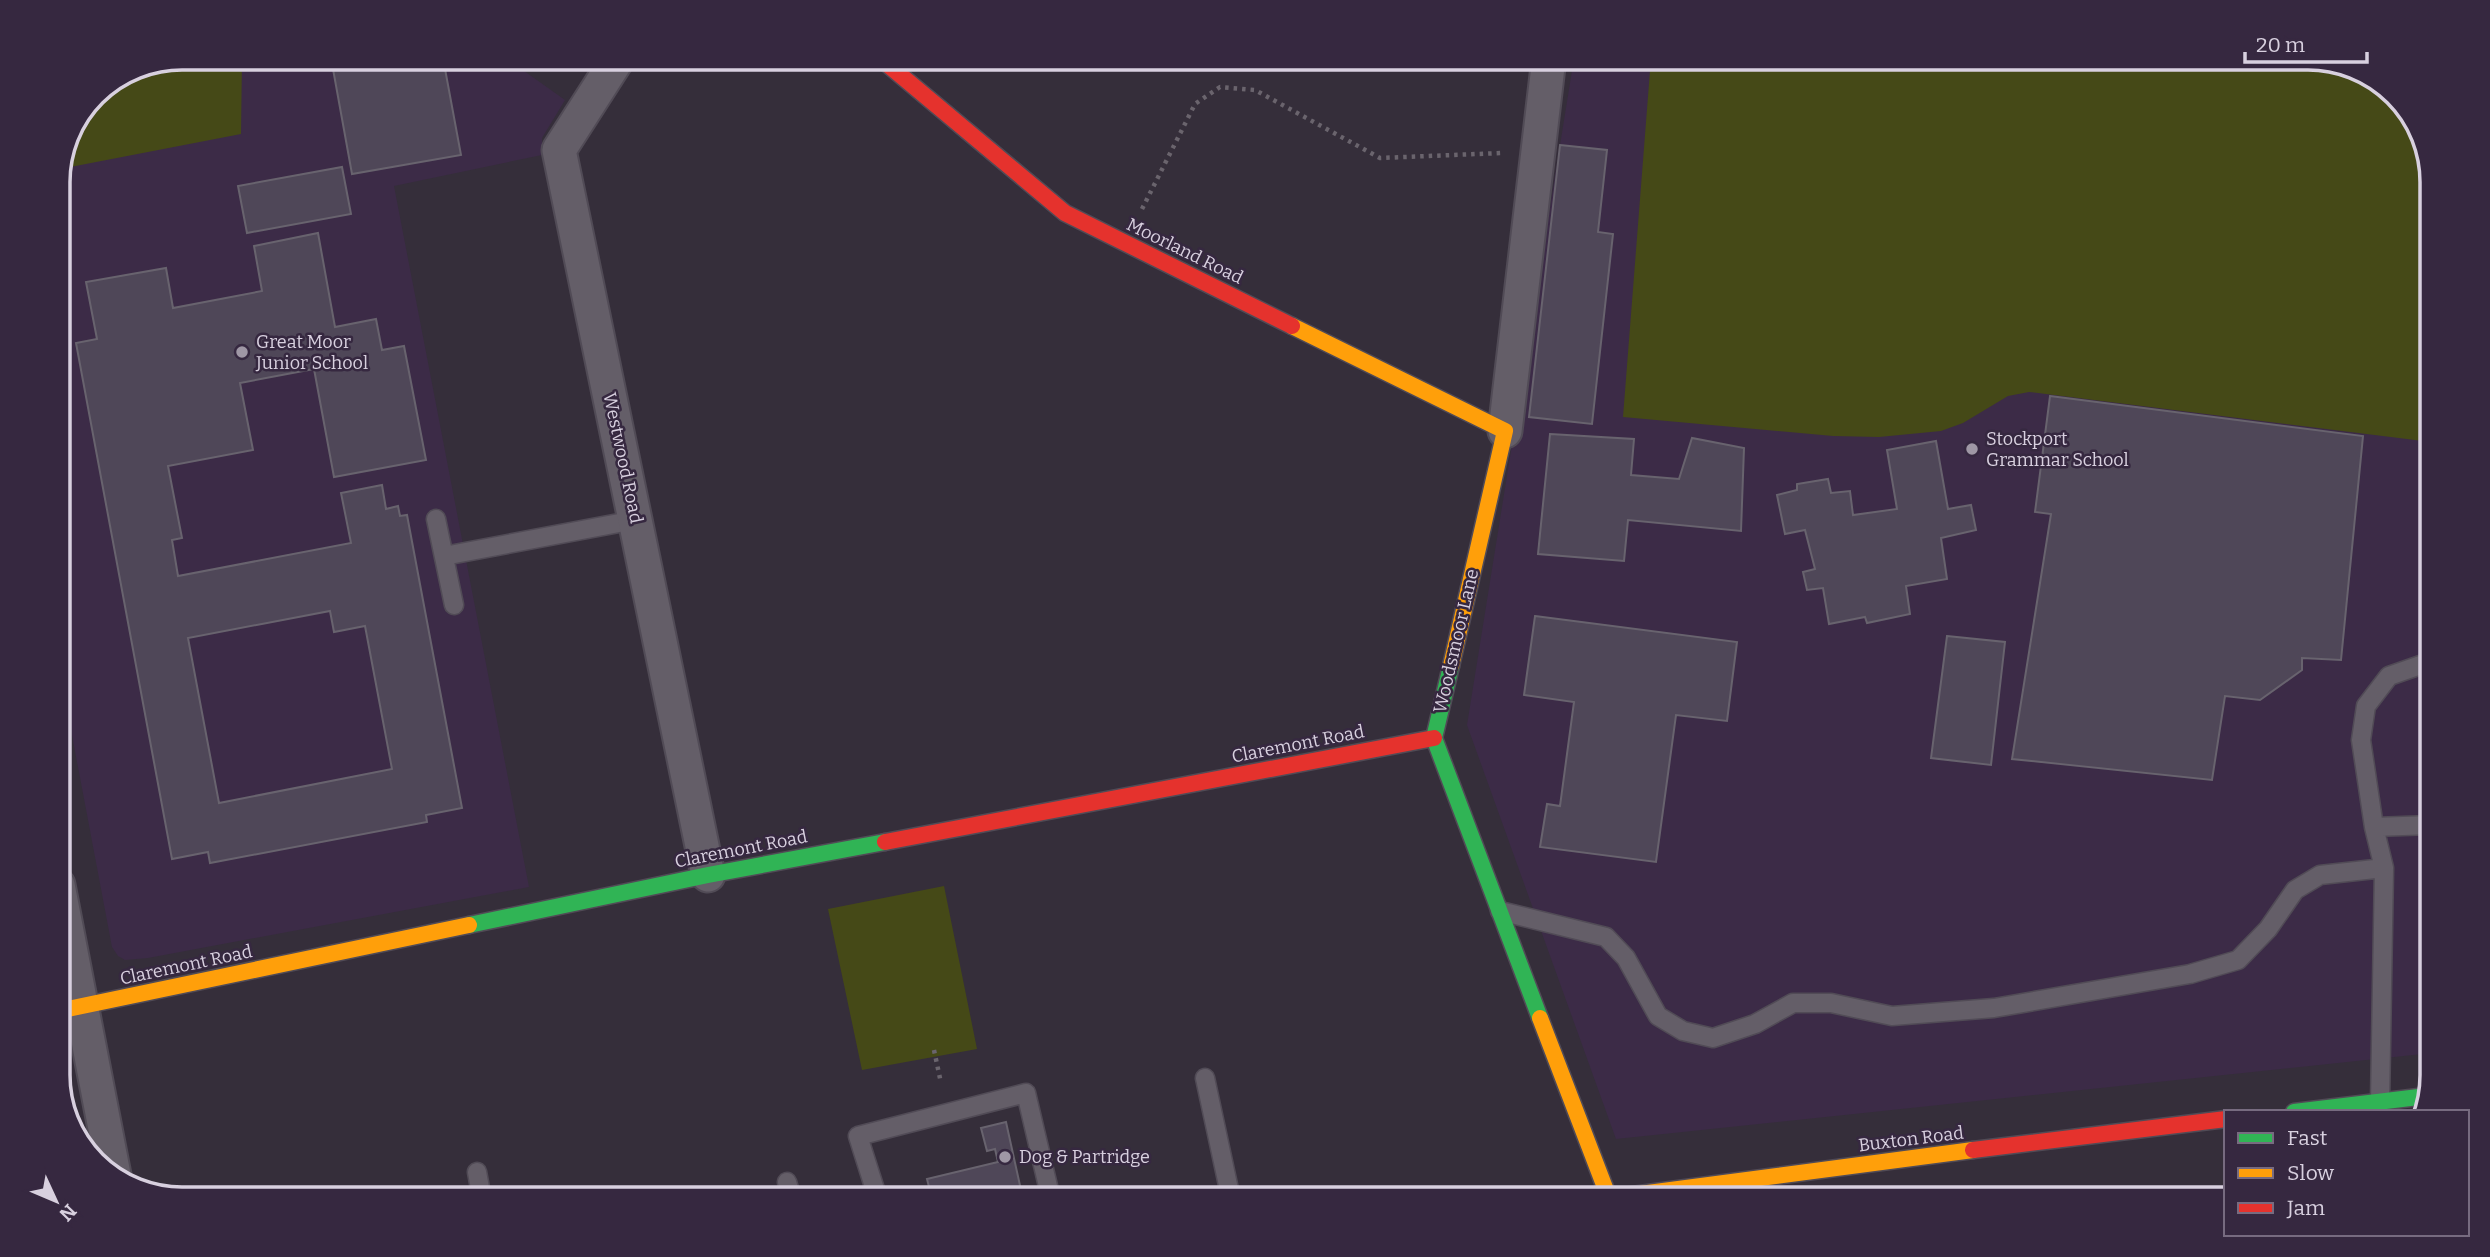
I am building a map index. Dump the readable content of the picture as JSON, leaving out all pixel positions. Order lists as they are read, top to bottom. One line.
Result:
{"streets":{"main road":["Moorland Road","Woodsmoor Lane","Claremont Road","Buxton Road"],"street":["Westwood Road"]},"crossings":[["Moorland Road","Woodsmoor Lane"],["Westwood Road","Claremont Road"],["Woodsmoor Lane","Claremont Road"]],"places":["Great Moor Junior School","Stockport Grammar School","Dog & Partridge"],"legend":["Fast","Slow","Jam"],"scale_bar":"20 m","north":"bottom right"}
